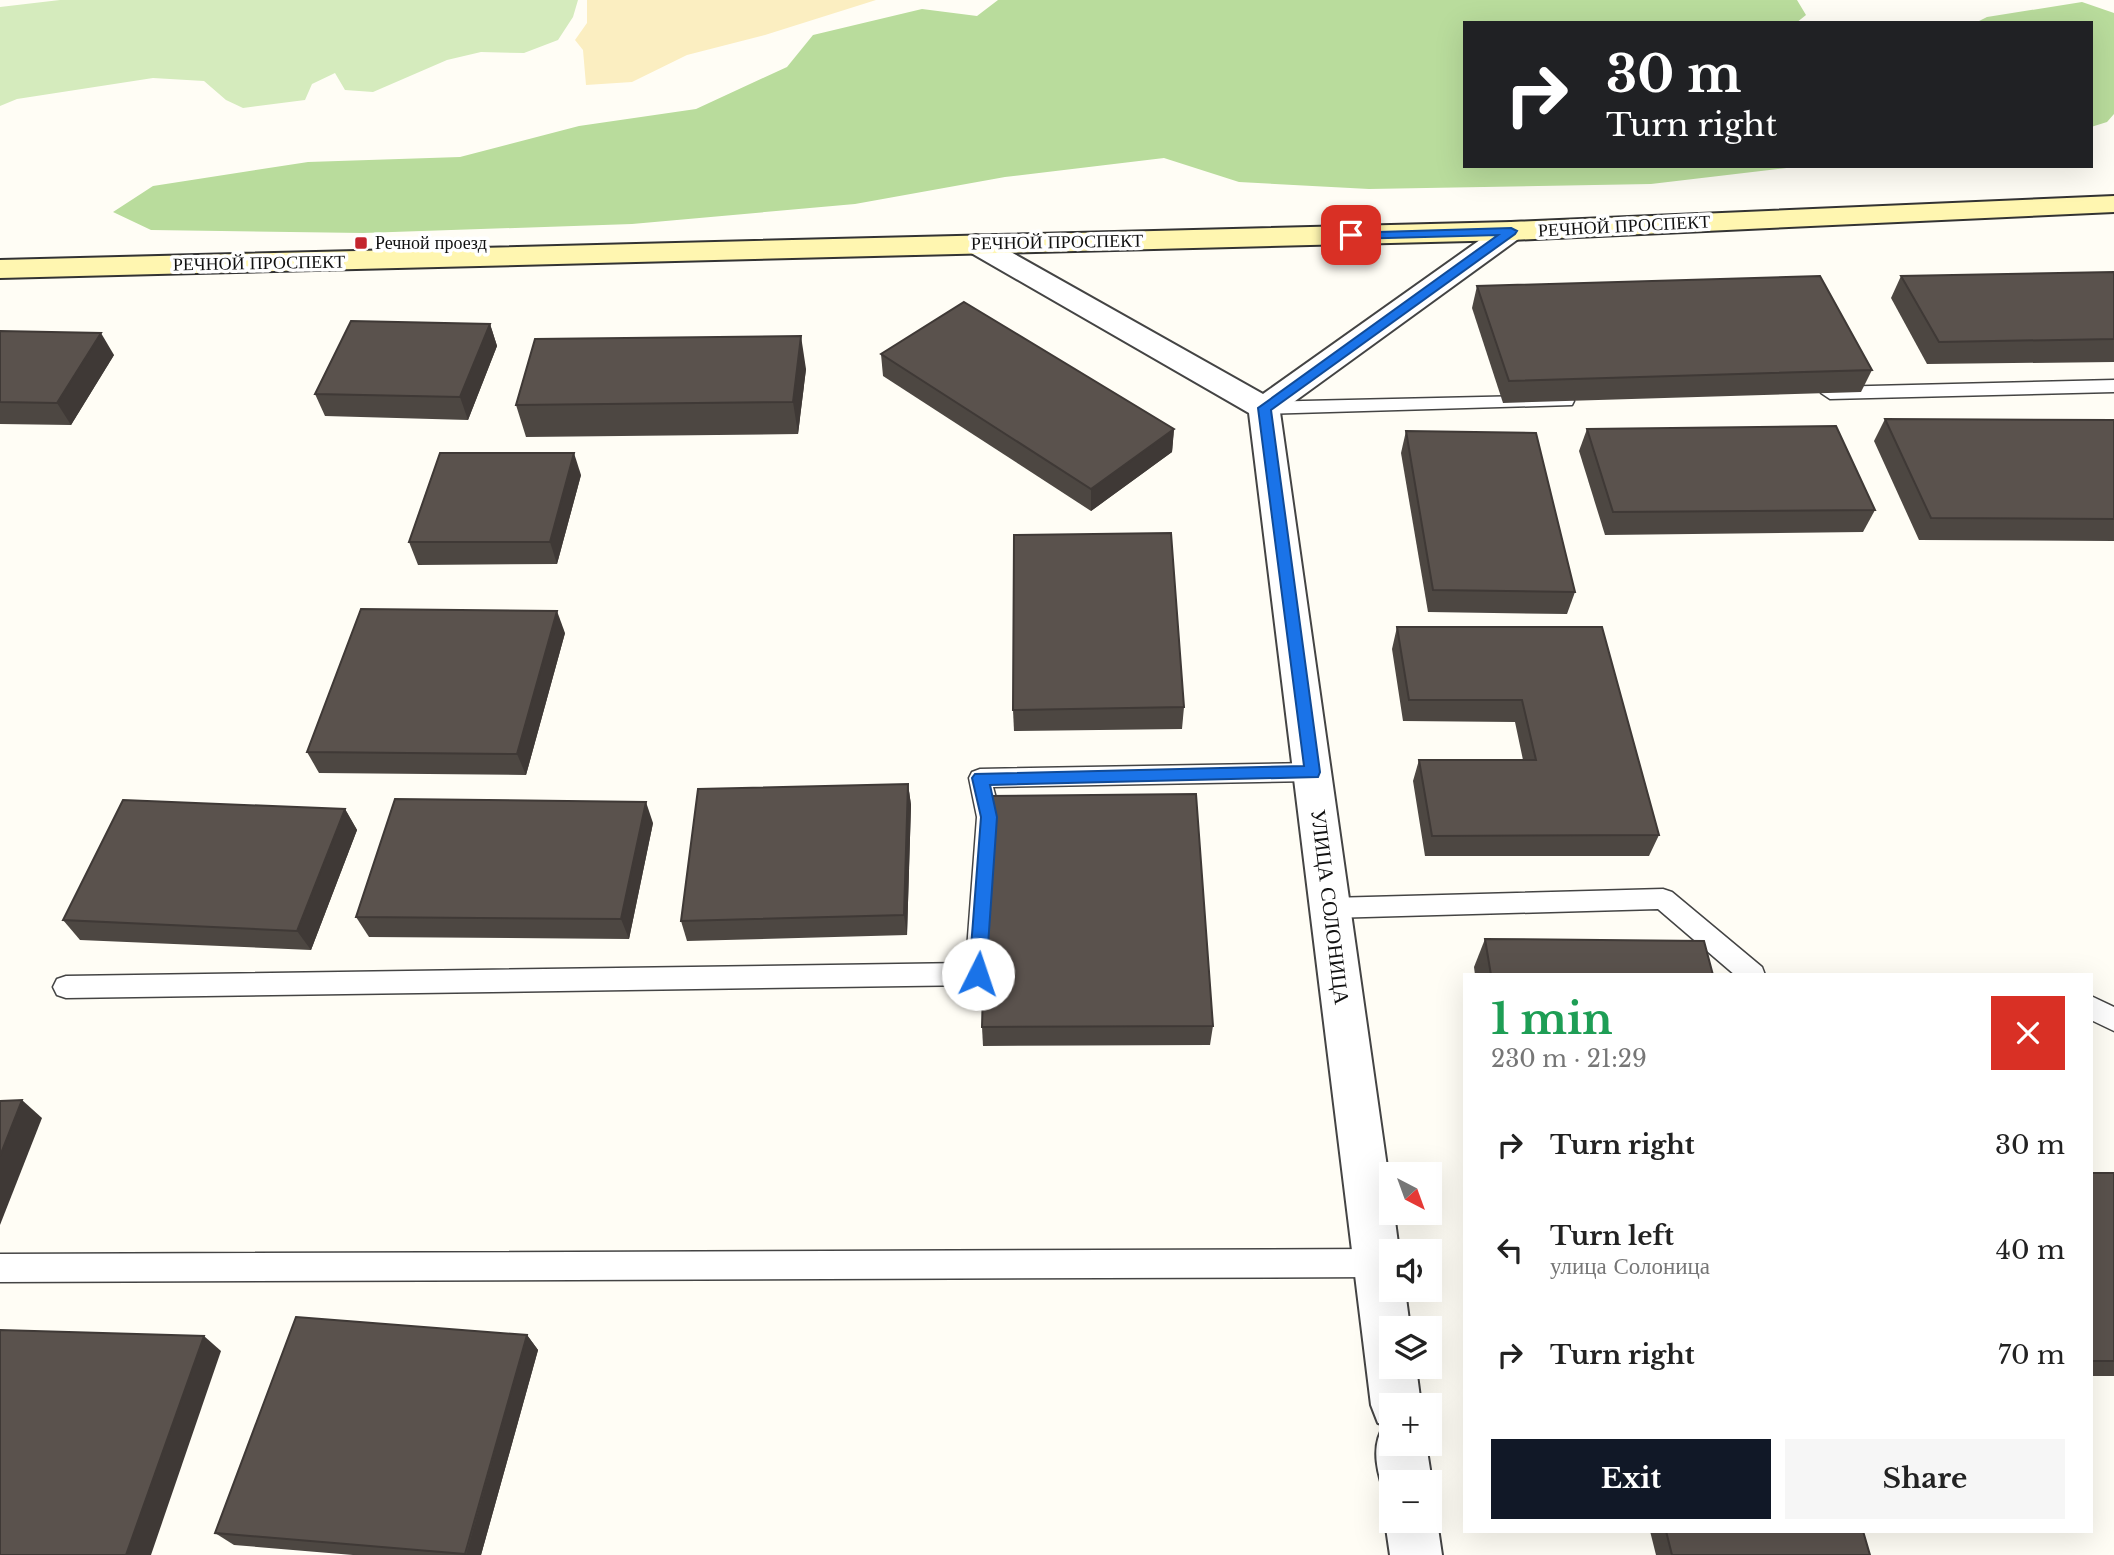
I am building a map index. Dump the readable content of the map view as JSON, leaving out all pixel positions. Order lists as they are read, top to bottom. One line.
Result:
{"streets":{"street":["РЕЧНОЙ ПРОСПЕКТ","УЛИЦА СОЛОНИЦА"]},"places":{"transit":["Речной проезд"]},"north":"bottom right","page":{"turn":["30 m","Turn right"],"heading":["1 min","230 m · 21:29"],"list":[{"name":"Turn right","value":"30 m"},{"name":"Turn left","note":"улица Солоница","value":"40 m"},{"name":"Turn right","value":"70 m"}],"map_buttons":["+","−"],"buttons":["Exit","Share"]}}
